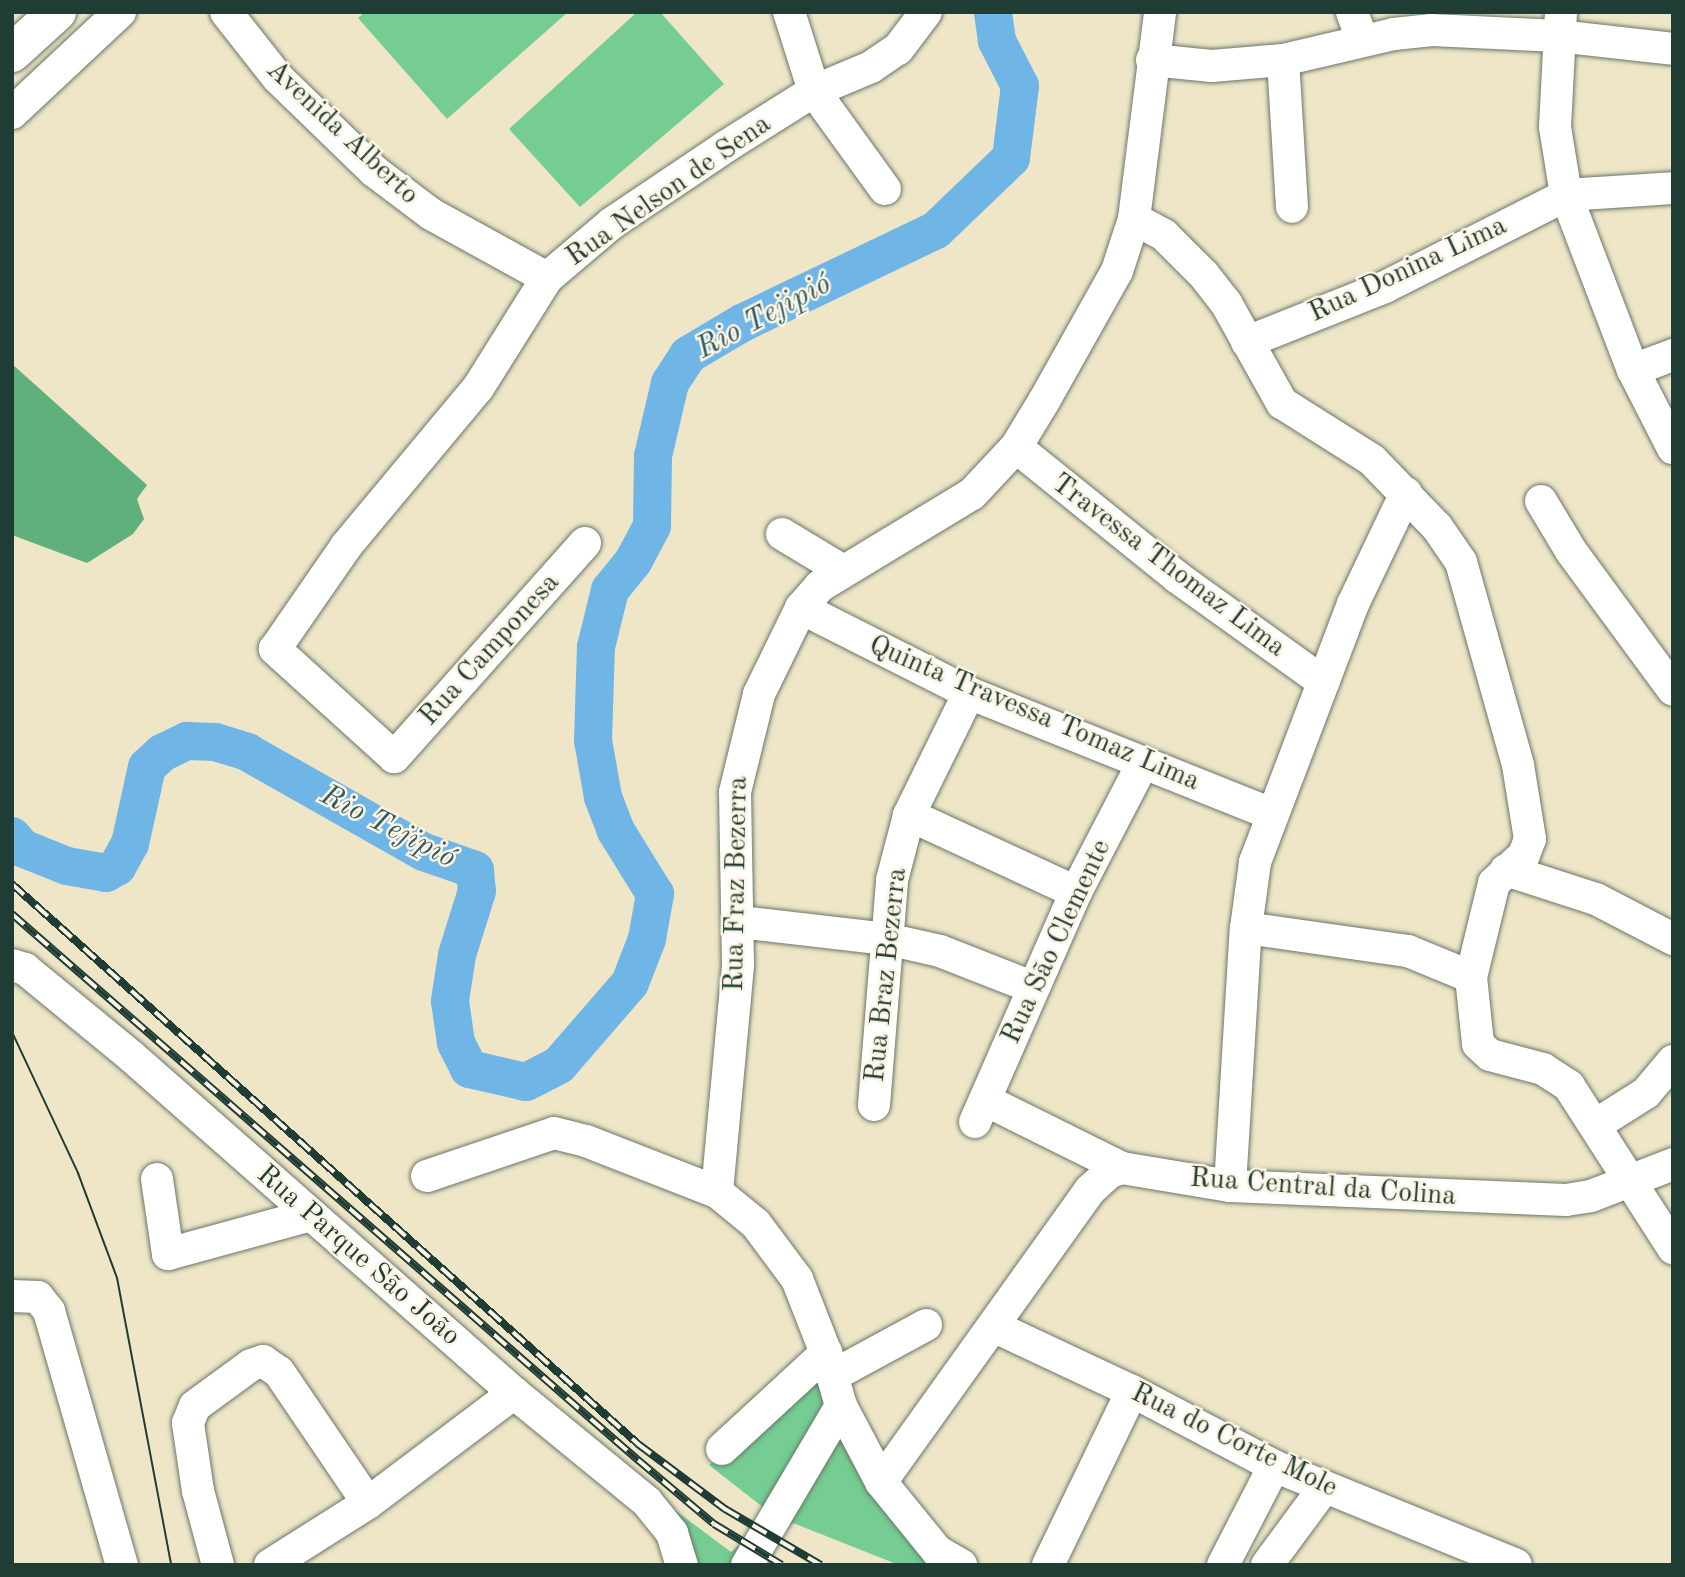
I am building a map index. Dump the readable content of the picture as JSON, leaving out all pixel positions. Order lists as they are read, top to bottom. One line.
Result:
{"streets":{"street":["Avenida Alberto","Rua Nelson de Sena","Rua Donina Lima","Travessa Thomaz Lima","Rua Camponesa","Quinta Travessa Tomaz Lima","Rua Fraz Bezerra","Rua São Clemente","Rua Braz Bezerra","Rua Central da Colina","Rua Parque São João","Rua do Corte Mole"]},"crossings":[["Avenida Alberto","Rua Nelson de Sena"],["Rua Nelson de Sena","Rua Camponesa"],["Travessa Thomaz Lima","Rua Fraz Bezerra"],["Quinta Travessa Tomaz Lima","Rua Fraz Bezerra"],["Quinta Travessa Tomaz Lima","Rua São Clemente"],["Quinta Travessa Tomaz Lima","Rua Braz Bezerra"],["Rua São Clemente","Rua Central da Colina"]],"water":["Rio Tejipió"]}
